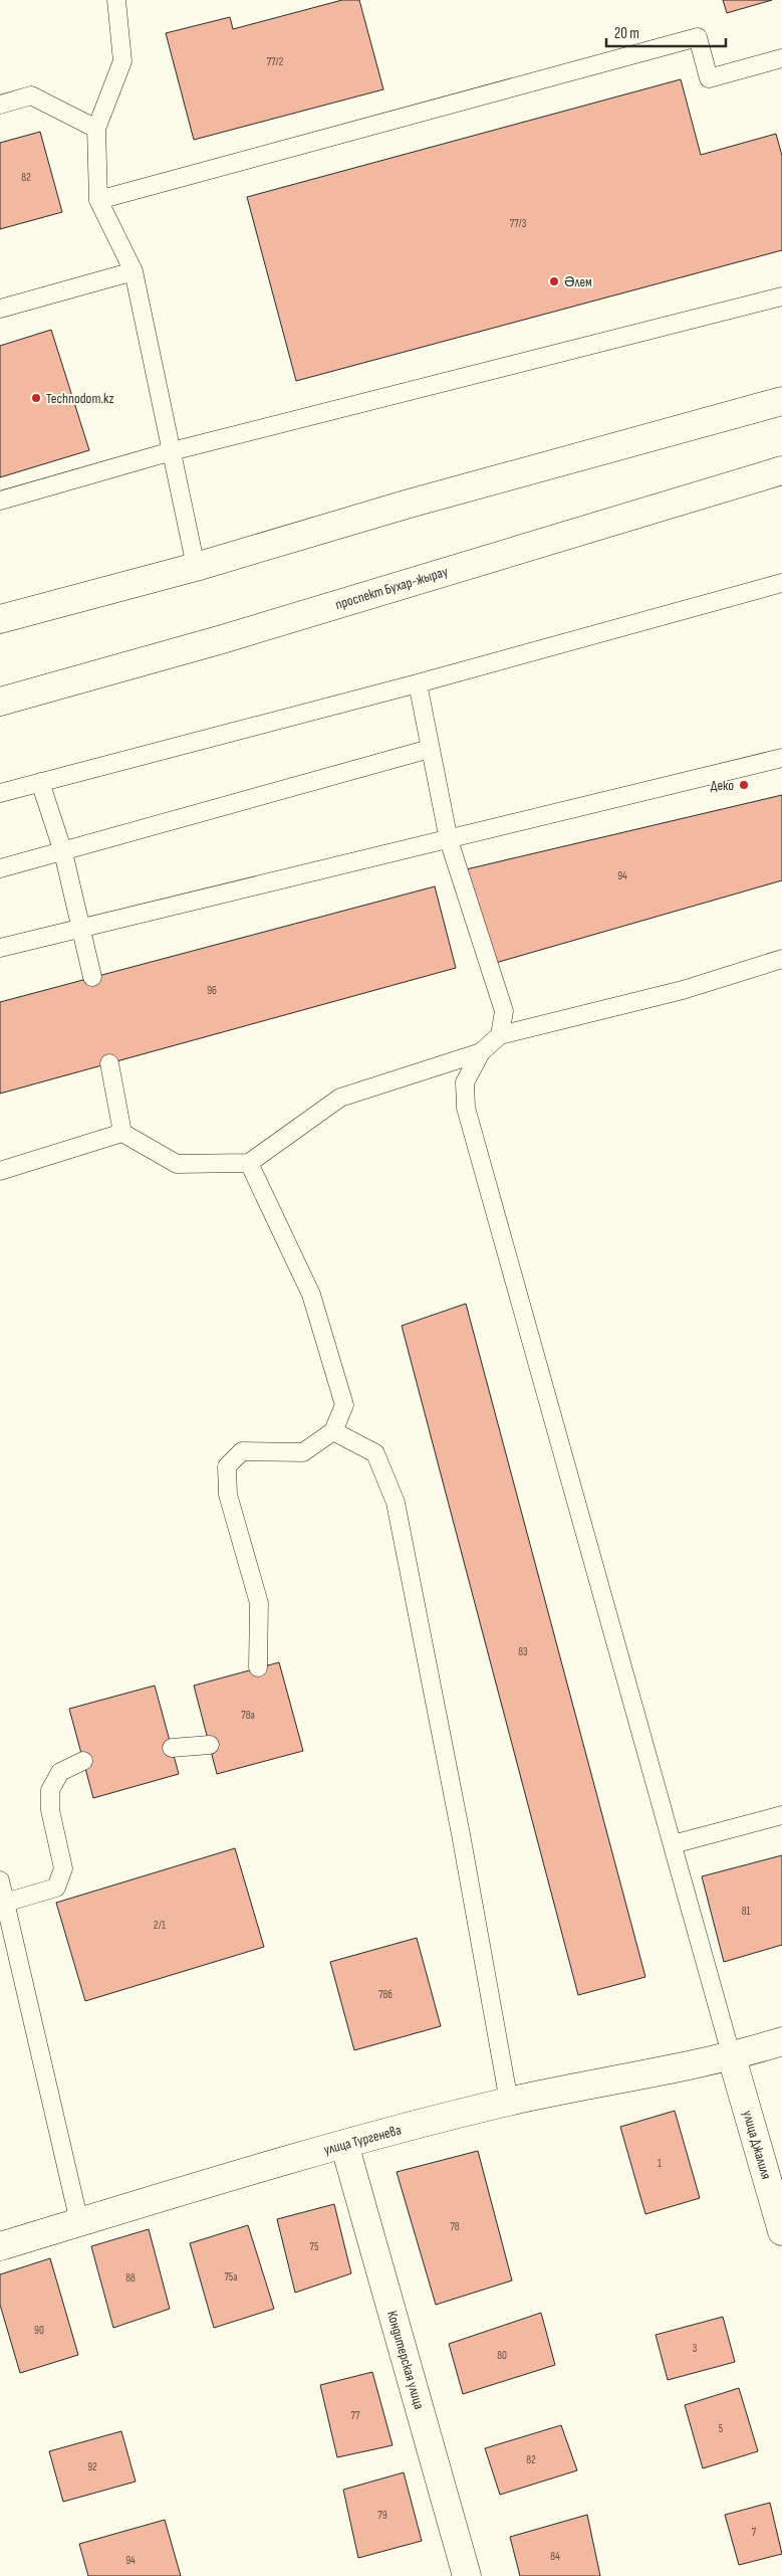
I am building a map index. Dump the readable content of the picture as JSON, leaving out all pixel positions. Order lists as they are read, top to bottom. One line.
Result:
{"streets":{"main road":["проспект Бухар-жырау","улица Тургенева","улица Джалиля","Кондитерская улица"]},"crossings":[["улица Тургенева","улица Джалиля"],["улица Тургенева","Кондитерская улица"]],"places":["Әлем","Technodom.kz","Деко"],"house_numbers":["77/2","82","77/3","94","96","83","78а","81","2/1","78б","1","78","75","75а","88","90","3","80","77","5","82","92","79","7","84","94"],"scale_bar":"20 m"}
